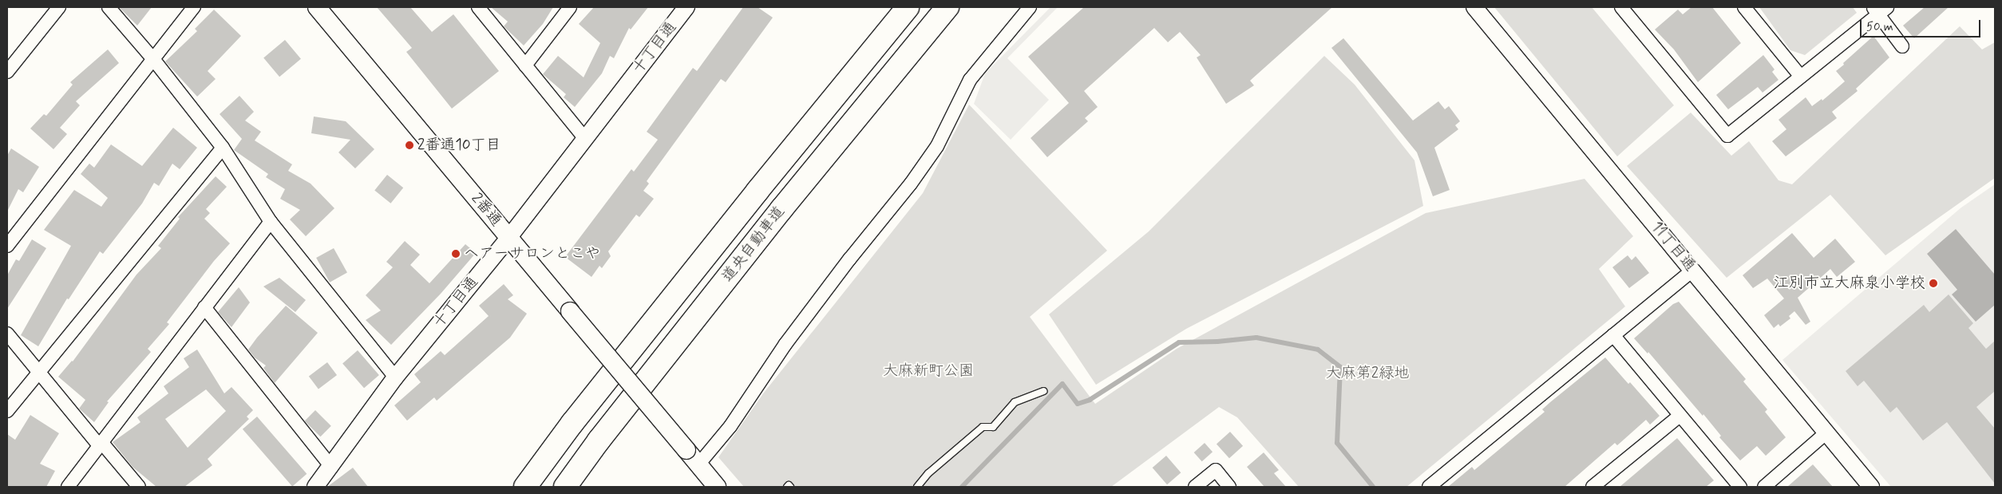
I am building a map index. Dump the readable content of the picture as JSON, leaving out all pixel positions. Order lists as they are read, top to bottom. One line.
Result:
{"streets":{"highway":["道央自動車道"],"main road":["2番通"],"street":["十丁目通","11丁目通"]},"crossings":[["十丁目通","2番通"]],"parks":["大麻新町公園","大麻第2緑地"],"places":["2番通10丁目","ヘアーサロンとこや","江別市立大麻泉小学校"],"scale_bar":"50 m"}
